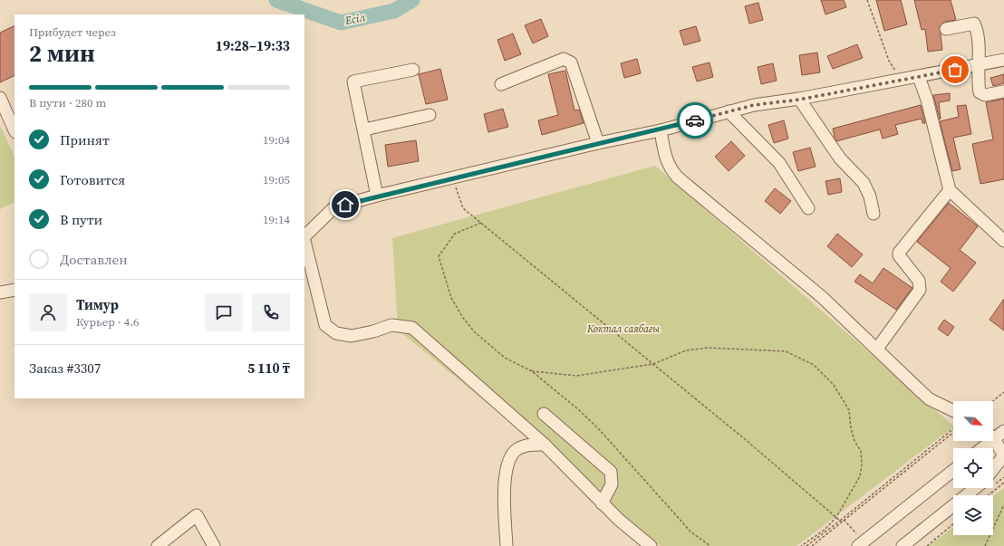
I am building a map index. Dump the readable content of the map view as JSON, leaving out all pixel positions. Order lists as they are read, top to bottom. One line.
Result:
{"water":["Есіл"],"parks":["Көктал саябағы"],"north":"bottom right","page":{"heading":["2 мин","Прибудет через","19:28–19:33"],"panel":["Тимур","Курьер · 4.6","Заказ #3307","5 110 ₸"],"bar":"В пути · 280 m","list":[["Принят","19:04"],["Готовится","19:05"],["В пути","19:14"],"Доставлен"]}}
